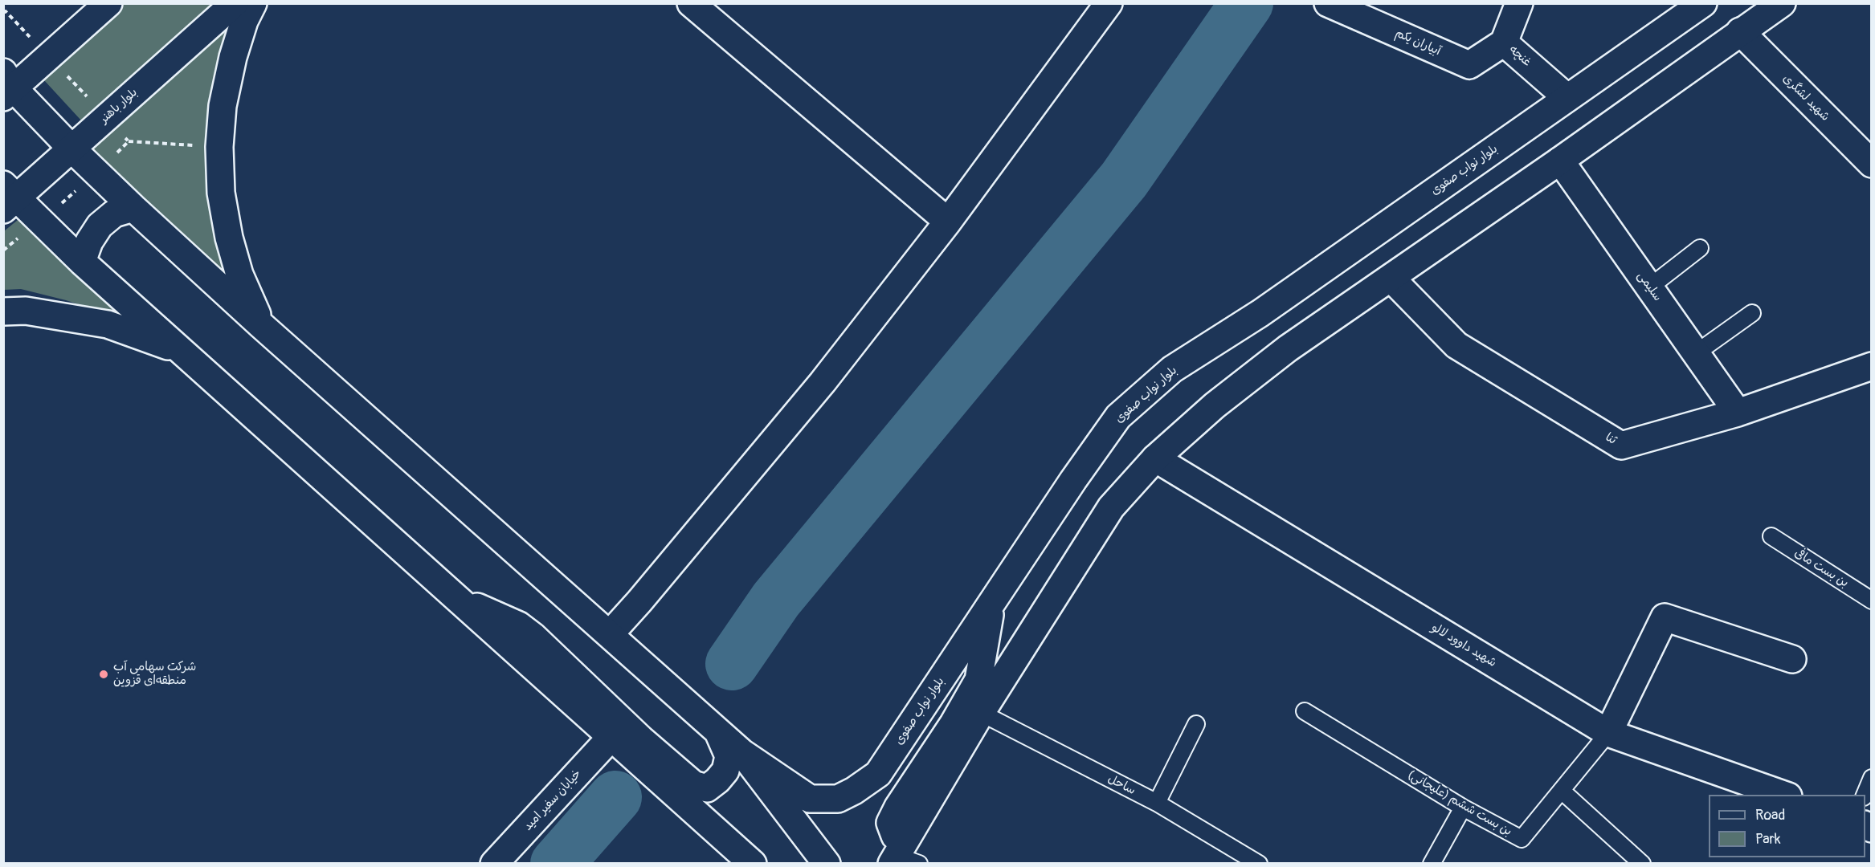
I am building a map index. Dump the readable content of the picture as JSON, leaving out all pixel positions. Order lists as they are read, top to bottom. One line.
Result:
{"streets":{"main road":["آبیاران یکم","غنچه","شهید لشگری","بلوار باهنر","بلوار نواب صفوی","سلیمی","ثنا","شهید داوود لالو","خیابان سفیر امید"],"lane":["بن بست مافی","ساحل","بن بست ششم (علیجانی)"]},"crossings":[["آبیاران یکم","غنچه"],["غنچه","بلوار نواب صفوی"],["سلیمی","ثنا"],["شهید داوود لالو","بن بست ششم (علیجانی)"]],"places":["شرکت سهامی آب منطقه‌ای قزوین"],"legend":["Road","Park"]}
